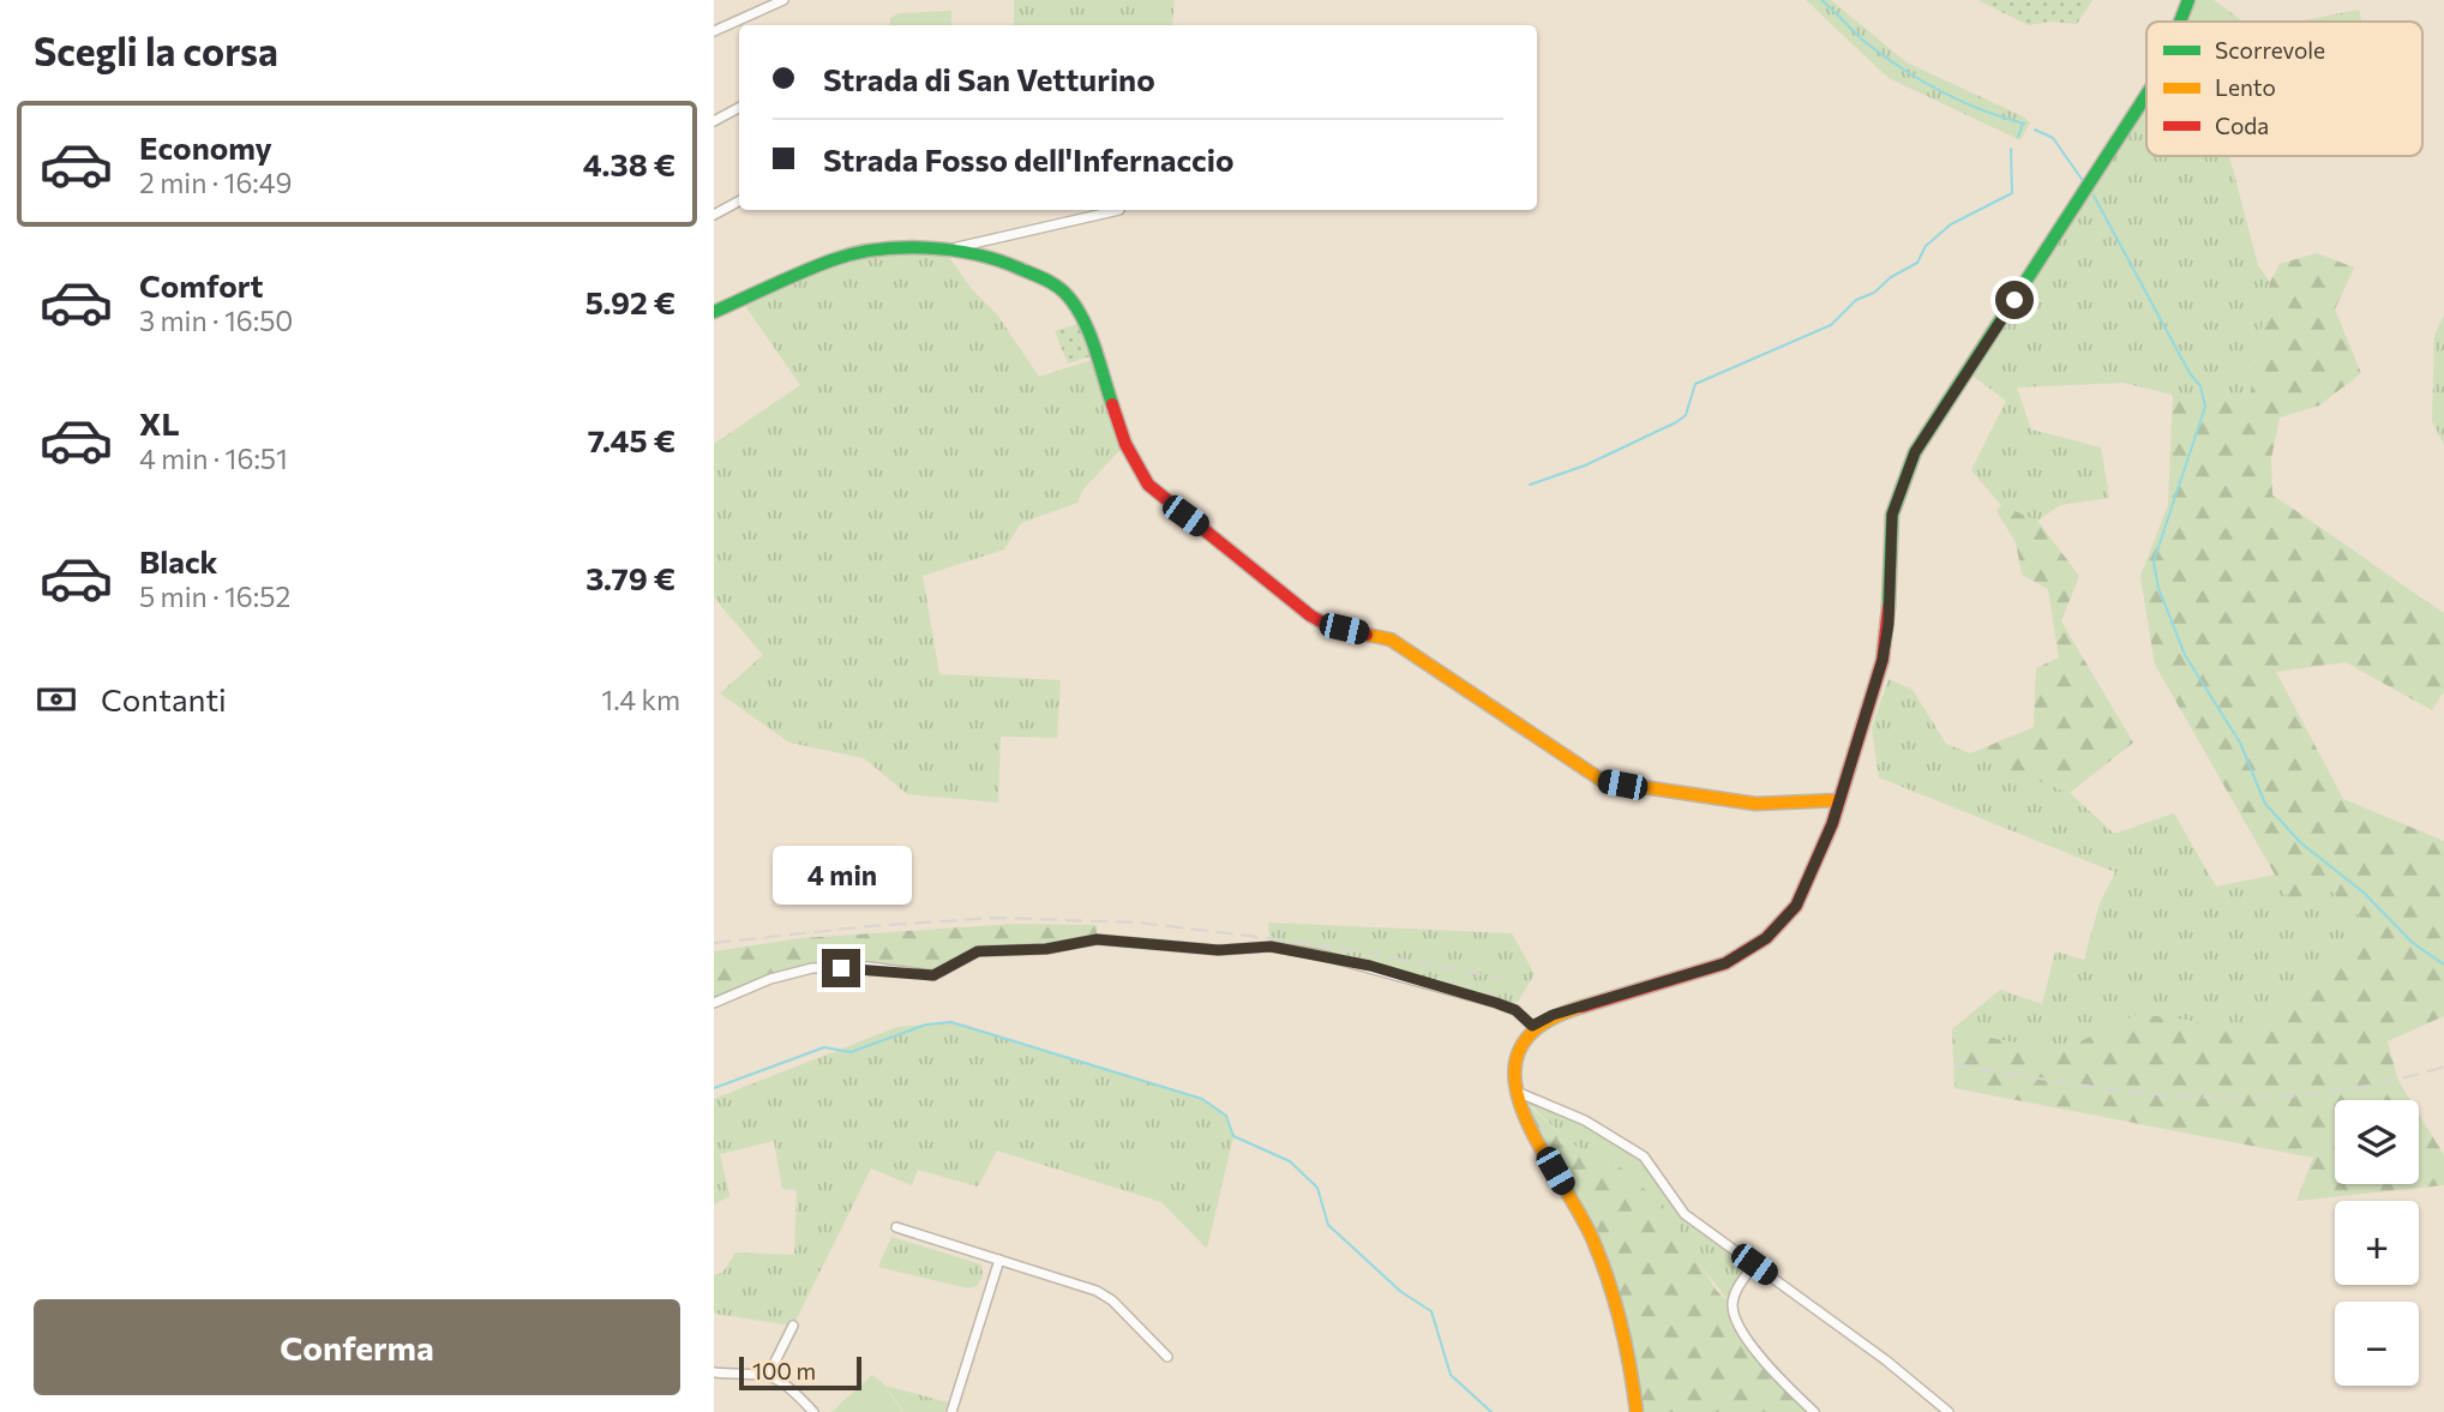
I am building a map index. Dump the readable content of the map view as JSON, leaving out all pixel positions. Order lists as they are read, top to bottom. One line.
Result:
{"legend":["Scorrevole","Lento","Coda"],"scale_bar":"100 m","page":{"heading":"Scegli la corsa","banner":["Strada di San Vetturino","Strada Fosso dell'Infernaccio"],"list":[{"name":"Economy","note":"2 min · 16:49","value":"4.38 €"},{"name":"Comfort","note":"3 min · 16:50","value":"5.92 €"},{"name":"XL","note":"4 min · 16:51","value":"7.45 €"},{"name":"Black","note":"5 min · 16:52","value":"3.79 €"}],"pay":["Contanti","1.4 km"],"bubble":"4 min","map_buttons":["+","−"],"buttons":"Conferma","scale":"100 m"}}
